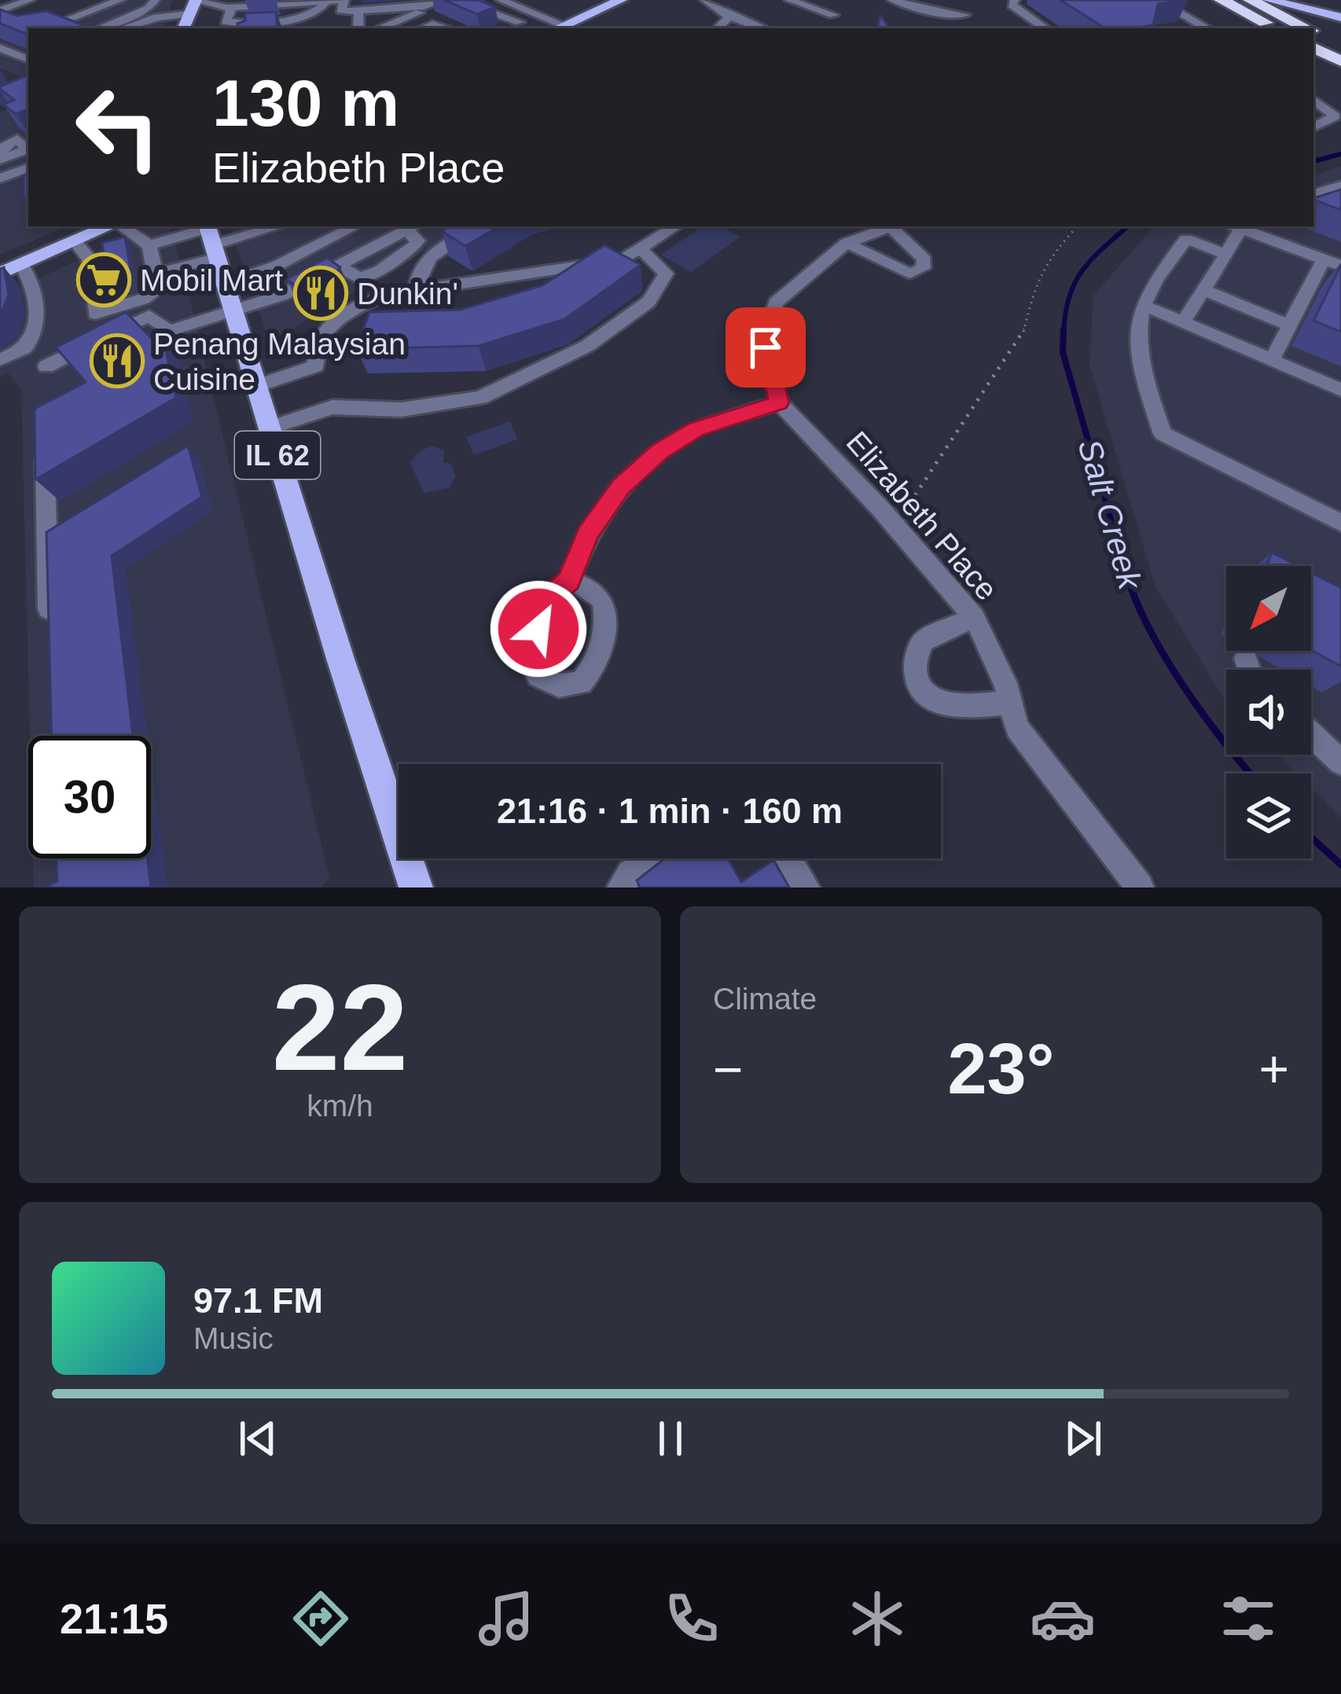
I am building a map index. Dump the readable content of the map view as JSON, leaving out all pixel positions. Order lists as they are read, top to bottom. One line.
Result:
{"streets":{"main road":["IL 62"],"street":["Elizabeth Place"]},"water":["Salt Creek"],"places":{"supermarket":["Mobil Mart"],"restaurant":["Dunkin'","Penang Malaysian Cuisine"]},"north":"bottom left","page":{"turn":["130 m","Elizabeth Place"],"limit":"30","trip":"21:16 · 1 min · 160 m","tile":[["22","km/h"],"Climate"],"heat":["−","23°","+"],"song":["97.1 FM","Music"],"tabs":"21:15"}}
